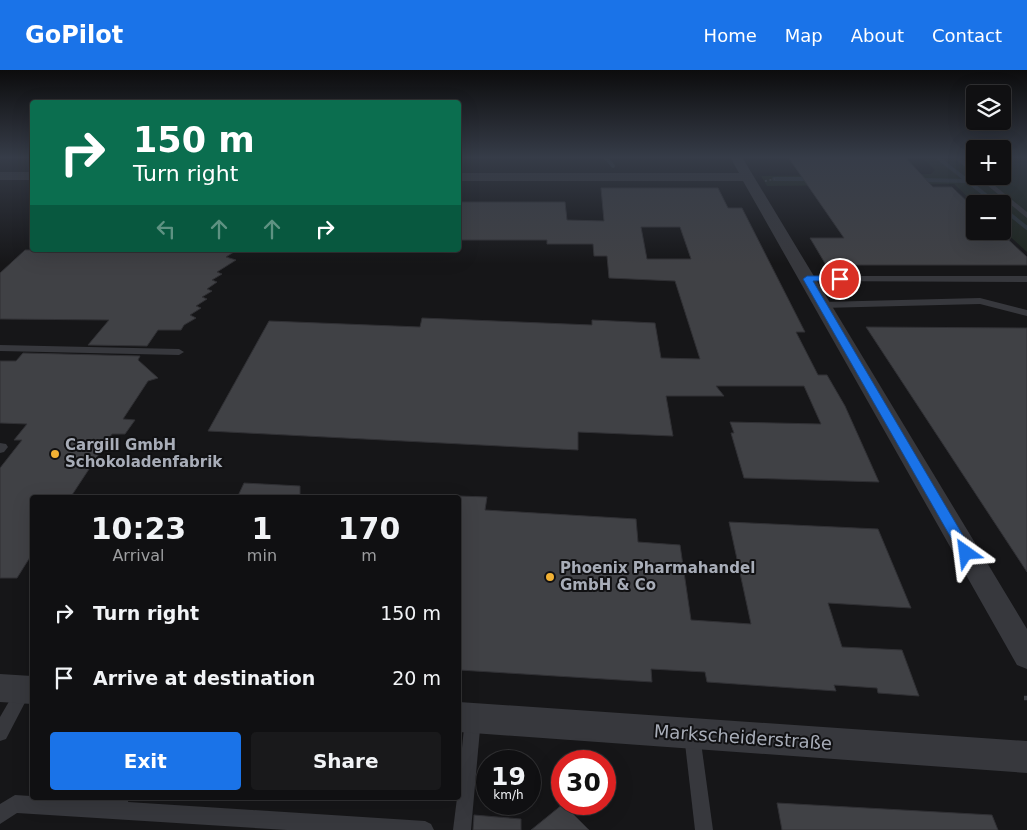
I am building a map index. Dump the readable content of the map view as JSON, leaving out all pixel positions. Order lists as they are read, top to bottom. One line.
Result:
{"streets":{"street":["Markscheiderstraße"]},"places":["Cargill GmbH Schokoladenfabrik","Phoenix Pharmahandel GmbH & Co"],"page":{"header":"GoPilot","nav":["Home","Map","About","Contact"],"map_buttons":["+","−"],"turn":["150 m","Turn right"],"eta":["10:23","Arrival","1","min","170","m"],"list":[{"name":"Turn right","value":"150 m"},{"name":"Arrive at destination","value":"20 m"}],"buttons":["Exit","Share"],"speed":"19 km/h","limit":"30"}}
